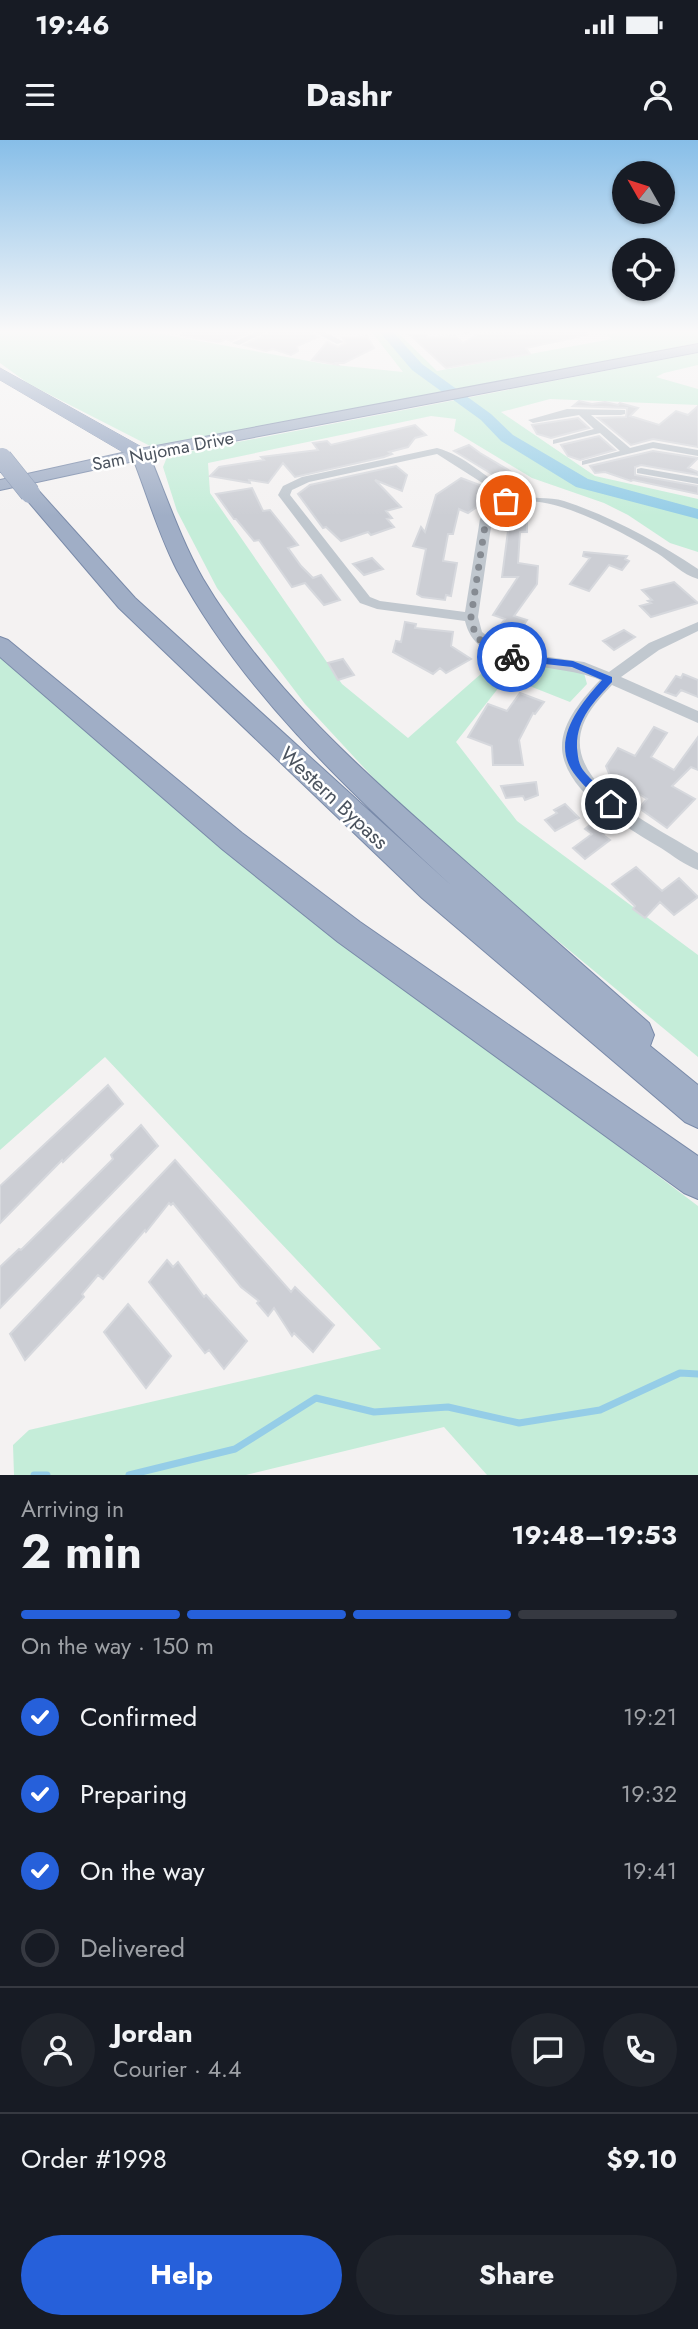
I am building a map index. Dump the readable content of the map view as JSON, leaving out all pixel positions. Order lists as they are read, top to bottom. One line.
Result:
{"streets":{"highway":["Sam Nujoma Drive","Western Bypass"]},"north":"top left","page":{"status":"19:46","header":"Dashr","heading":["2 min","Arriving in","19:48–19:53"],"panel":["Jordan","Courier · 4.4","Order #1998","$9.10"],"bar":"On the way · 150 m","list":[["Confirmed","19:21"],["Preparing","19:32"],["On the way","19:41"],"Delivered"],"buttons":["Help","Share"]}}
